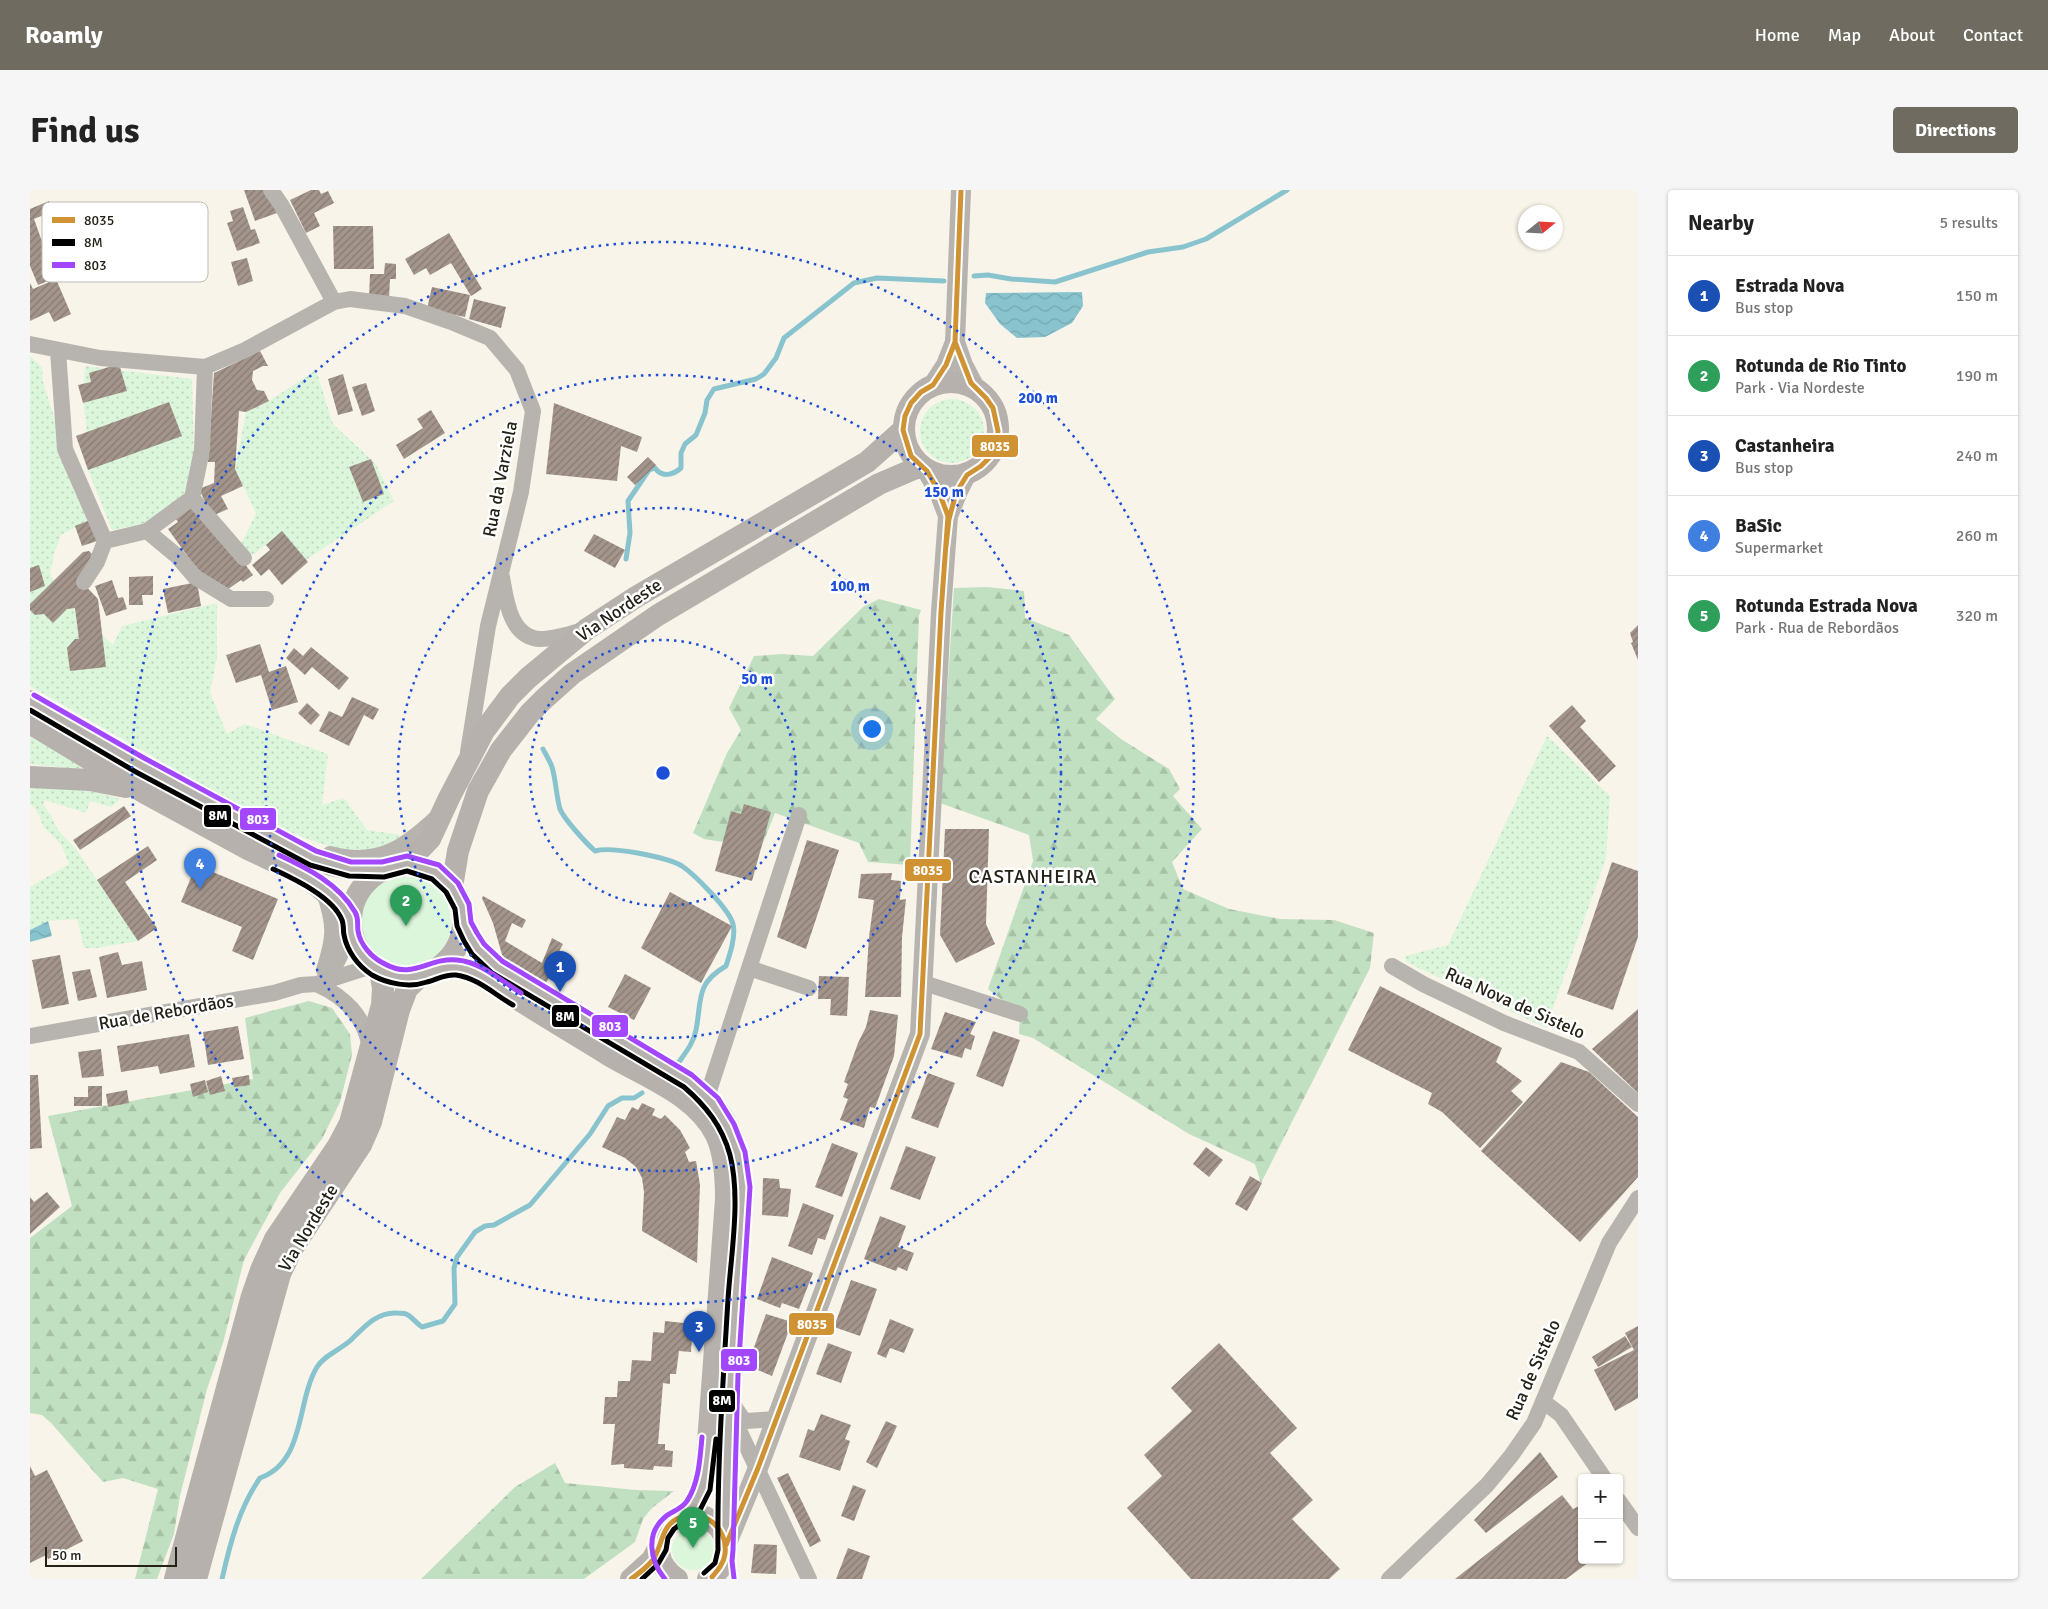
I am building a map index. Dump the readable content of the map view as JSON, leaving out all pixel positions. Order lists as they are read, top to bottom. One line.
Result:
{"streets":{"main road":["Via Nordeste"],"street":["Rua da Varziela","Rua Nova de Sistelo","Rua de Rebordãos","Rua de Sistelo"]},"crossings":[["Rua da Varziela","Via Nordeste"],["Via Nordeste","Rua de Rebordãos"]],"districts":["CASTANHEIRA"],"lines":["transit line 8035","transit line 803","transit line 8M"],"legend":["8035","8M","803"],"scale_bar":"50 m","north":"right","page":{"header":"Roamly","nav":["Home","Map","About","Contact"],"buttons":"Directions","title":"Find us","heading":["Nearby","5 results"],"list":[{"mark":"1","name":"Estrada Nova","note":"Bus stop","value":"150 m"},{"mark":"2","name":"Rotunda de Rio Tinto","note":"Park · Via Nordeste","value":"190 m"},{"mark":"3","name":"Castanheira","note":"Bus stop","value":"240 m"},{"mark":"4","name":"BaSic","note":"Supermarket","value":"260 m"},{"mark":"5","name":"Rotunda Estrada Nova","note":"Park · Rua de Rebordãos","value":"320 m"}],"pins":["4","2","1","3","5"],"map_buttons":["+","−"],"scale":"50 m"},"rings":["200 m","150 m","100 m","50 m"]}
